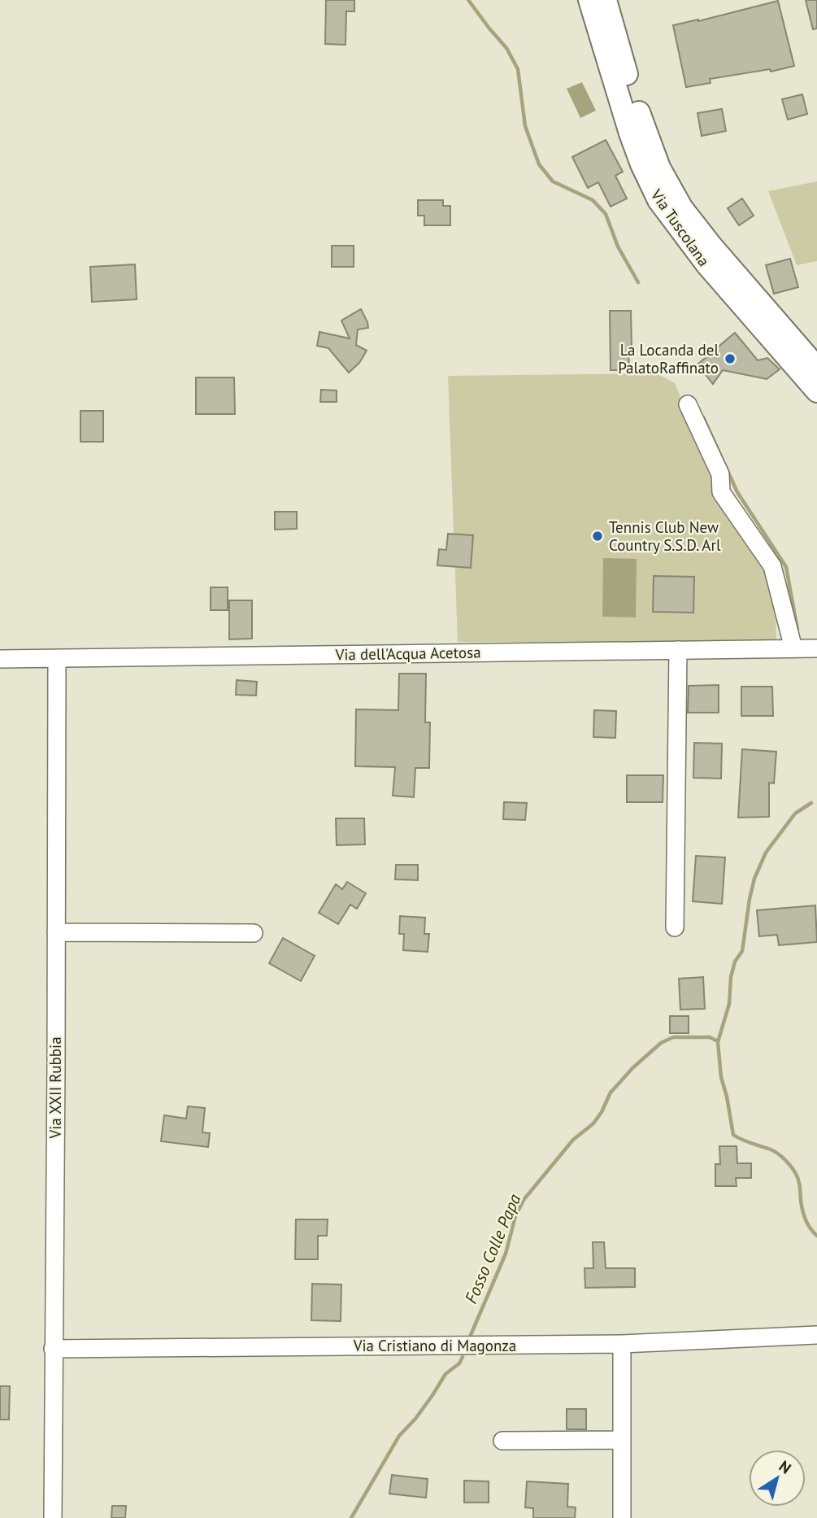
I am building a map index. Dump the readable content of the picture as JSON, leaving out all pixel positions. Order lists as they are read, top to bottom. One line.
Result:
{"streets":{"main road":["Via Tuscolana"],"street":["Via dell'Acqua Acetosa","Via XXII Rubbia","Via Cristiano di Magonza"]},"crossings":[["Via dell'Acqua Acetosa","Via XXII Rubbia"],["Via XXII Rubbia","Via Cristiano di Magonza"]],"water":["Fosso Colle Papa"],"places":["La Locanda del PalatoRaffinato","Tennis Club New Country S.S.D. Arl"],"north":"top right"}
